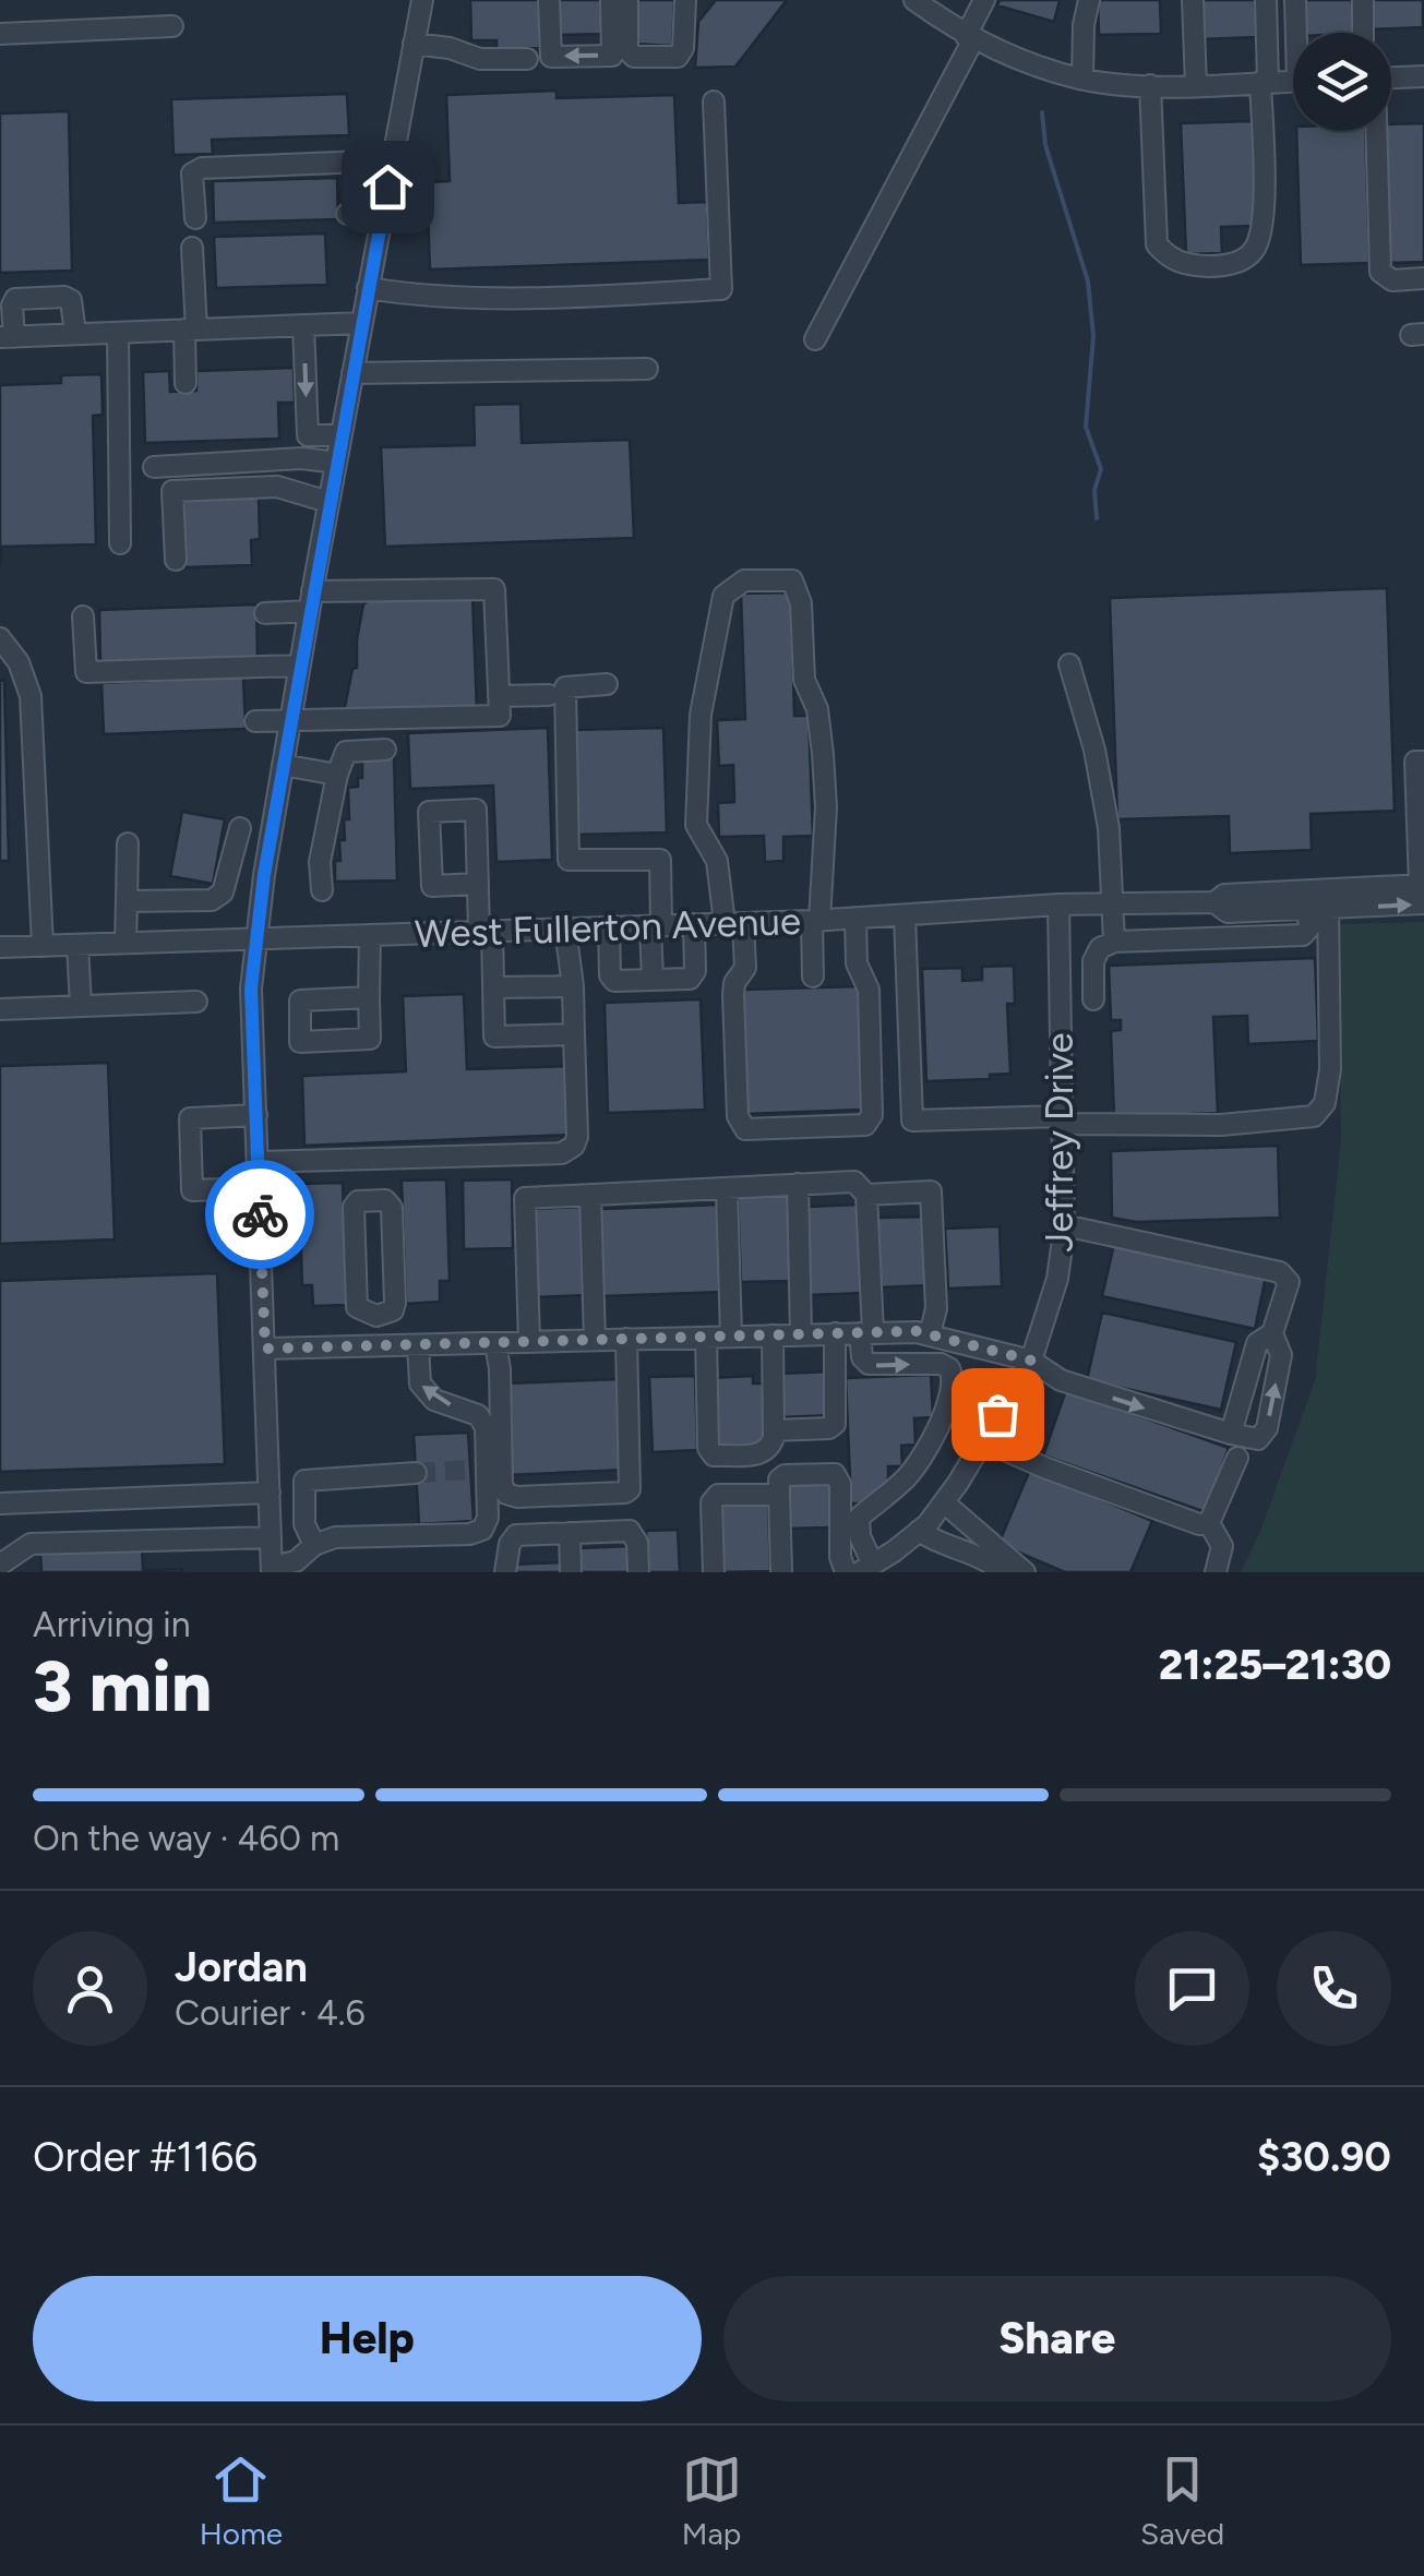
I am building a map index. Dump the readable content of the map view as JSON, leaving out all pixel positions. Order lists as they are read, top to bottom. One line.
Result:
{"streets":{"street":["West Fullerton Avenue","Jeffrey Drive"]},"crossings":[["West Fullerton Avenue","Jeffrey Drive"]],"page":{"heading":["3 min","Arriving in","21:25–21:30"],"panel":["Jordan","Courier · 4.6","Order #1166","$30.90"],"bar":"On the way · 460 m","buttons":["Help","Share"],"tabs":["Home","Map","Saved"]}}
